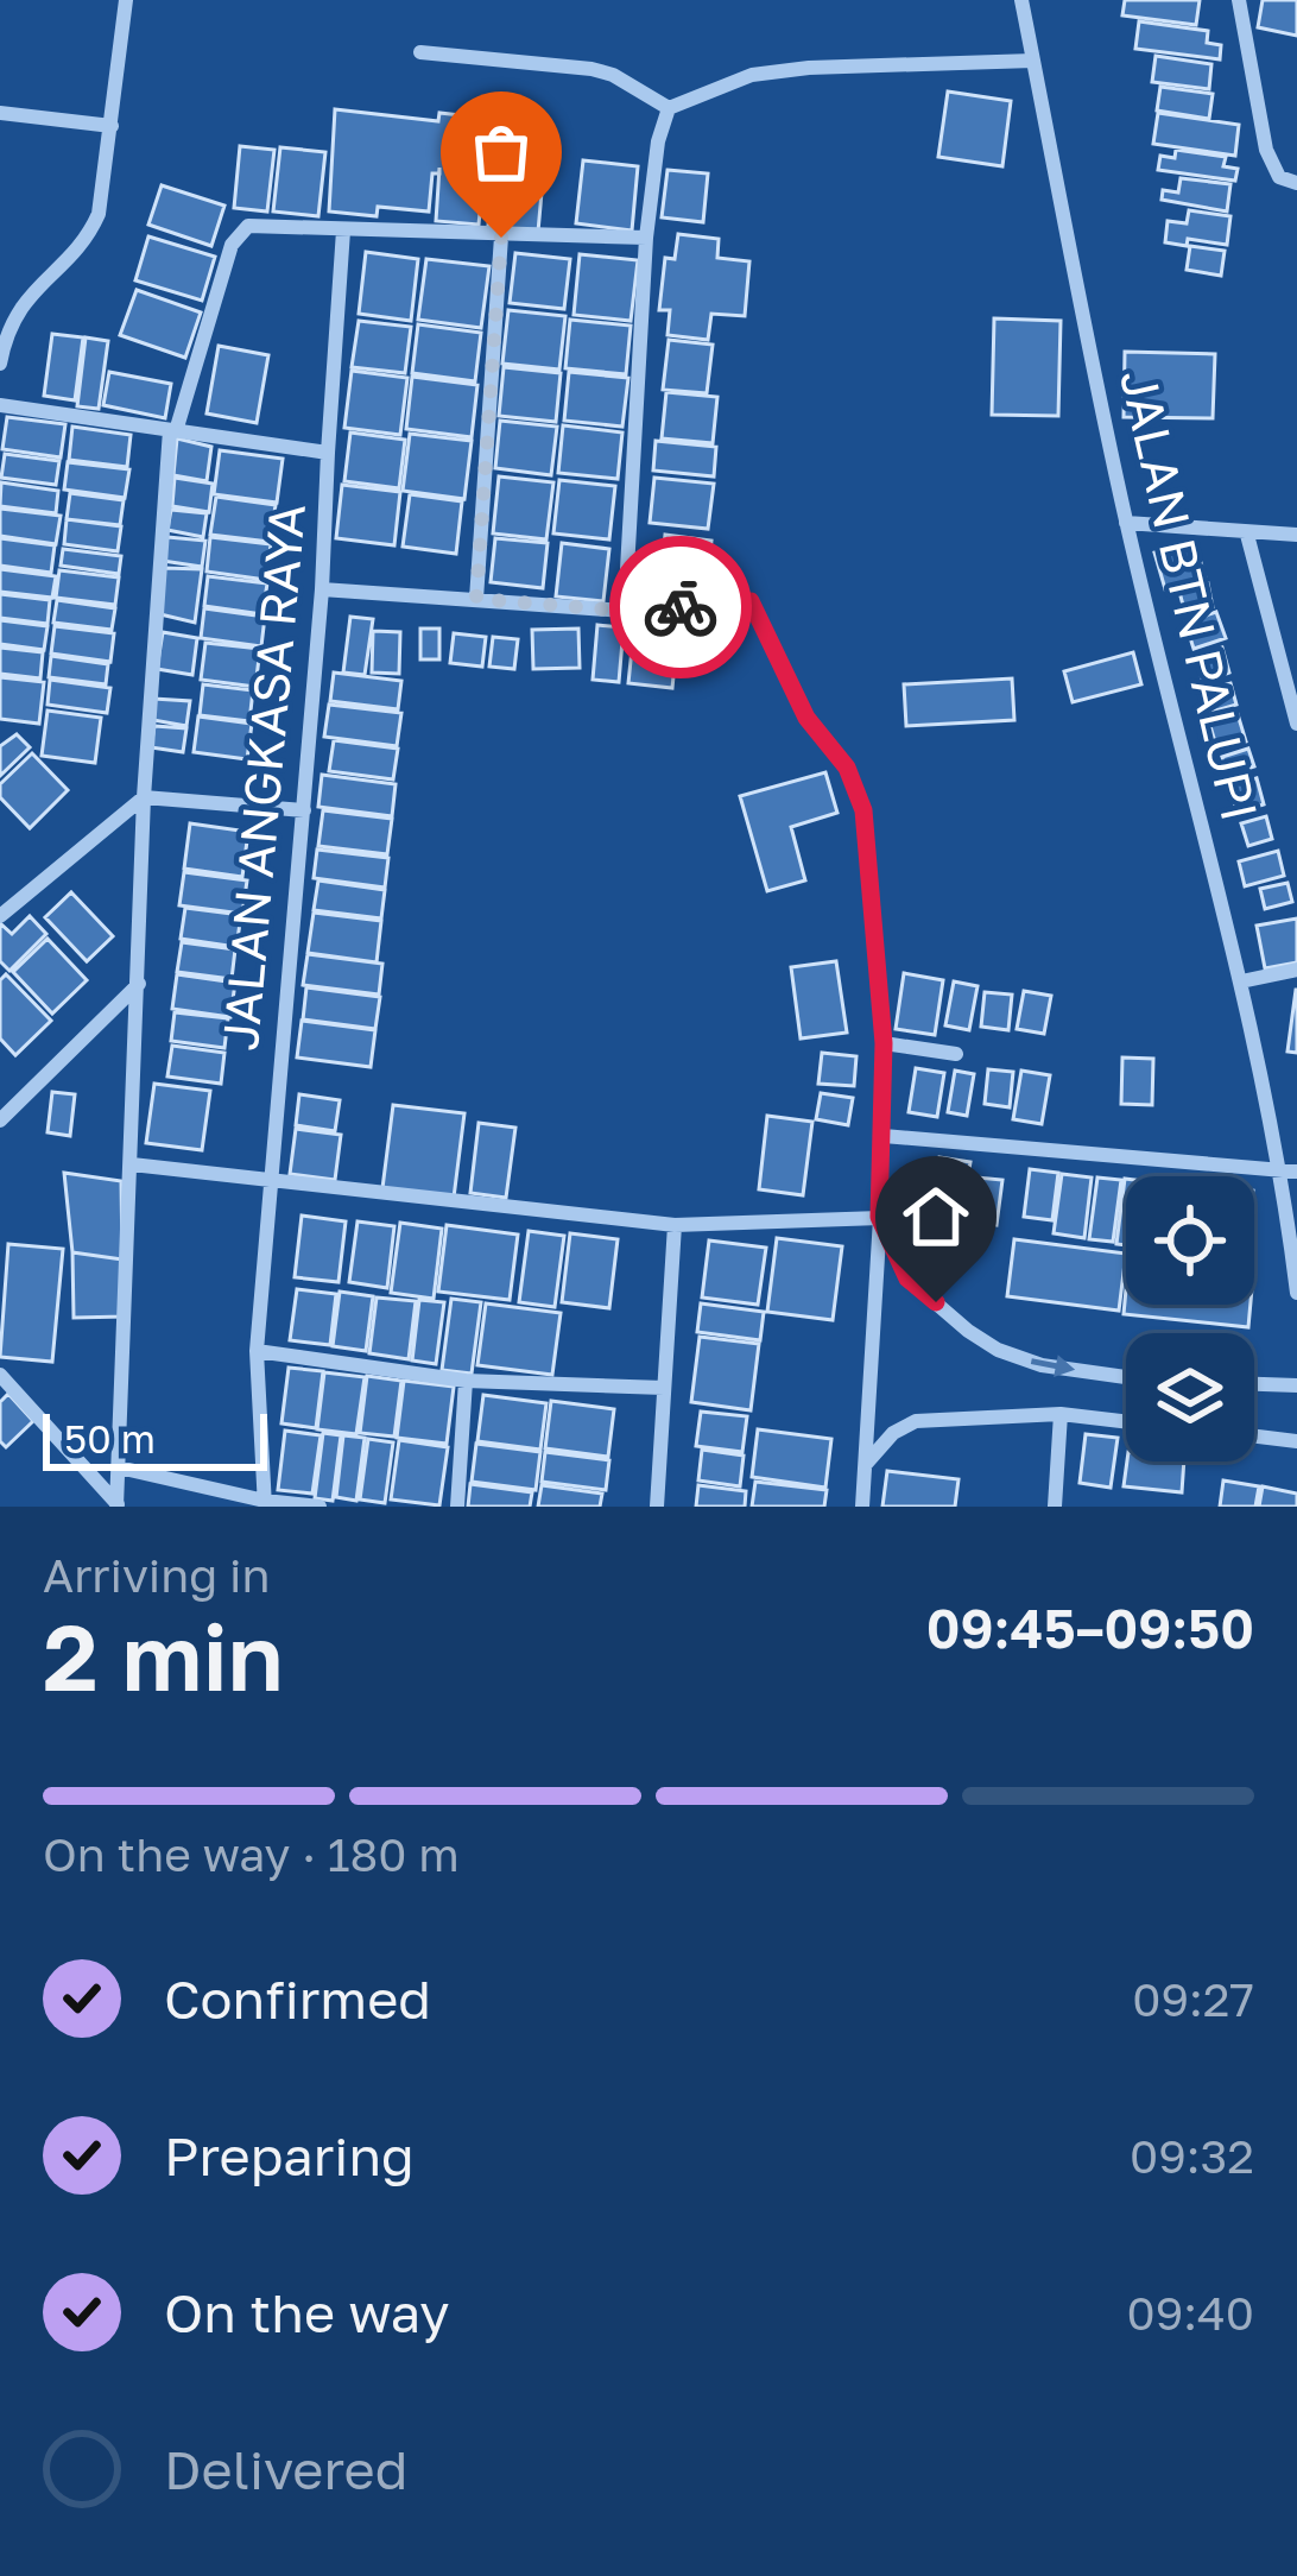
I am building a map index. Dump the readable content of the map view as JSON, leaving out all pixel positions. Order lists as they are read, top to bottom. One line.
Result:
{"streets":{"street":["JALAN BTN PALUPI","JALAN ANGKASA RAYA"]},"scale_bar":"50 m","page":{"scale":"50 m","heading":["2 min","Arriving in","09:45–09:50"],"bar":"On the way · 180 m","list":[["Confirmed","09:27"],["Preparing","09:32"],["On the way","09:40"],"Delivered"]}}
